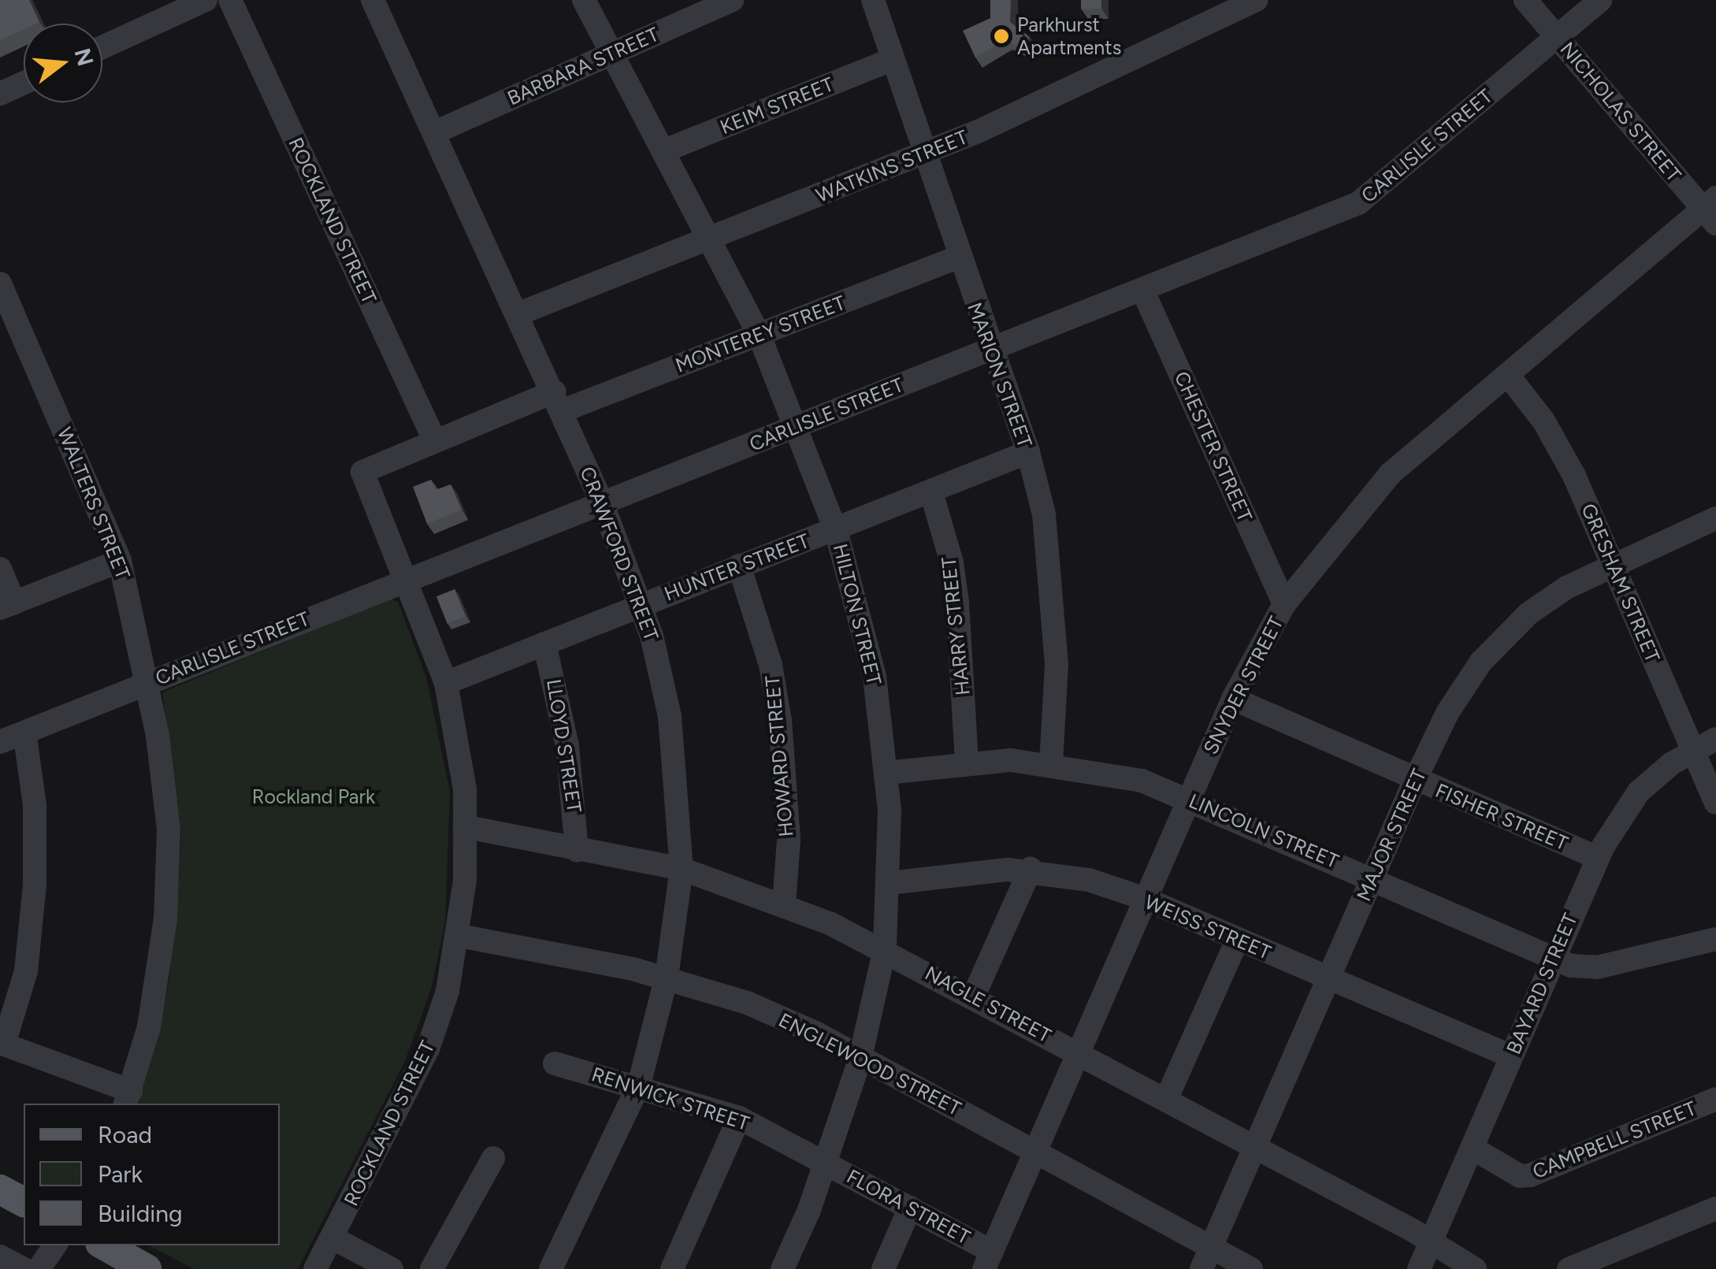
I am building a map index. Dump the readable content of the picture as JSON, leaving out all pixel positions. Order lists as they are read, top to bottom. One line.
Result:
{"streets":{"street":["BARBARA STREET","KEIM STREET","NICHOLAS STREET","CARLISLE STREET","WATKINS STREET","ROCKLAND STREET","MONTEREY STREET","MARION STREET","CHESTER STREET","WALTERS STREET","CRAWFORD STREET","HUNTER STREET","GRESHAM STREET","HILTON STREET","HARRY STREET","SNYDER STREET","LLOYD STREET","HOWARD STREET","FISHER STREET","LINCOLN STREET","MAJOR STREET","WEISS STREET","BAYARD STREET","NAGLE STREET","ENGLEWOOD STREET","RENWICK STREET","CAMPBELL STREET","FLORA STREET"]},"crossings":[["BARBARA STREET","CRAWFORD STREET"],["BARBARA STREET","HILTON STREET"],["KEIM STREET","MARION STREET"],["KEIM STREET","HILTON STREET"],["NICHOLAS STREET","CARLISLE STREET"],["NICHOLAS STREET","SNYDER STREET"],["CARLISLE STREET","ROCKLAND STREET"],["CARLISLE STREET","MARION STREET"],["CARLISLE STREET","CHESTER STREET"],["CARLISLE STREET","WALTERS STREET"],["CARLISLE STREET","CRAWFORD STREET"],["CARLISLE STREET","HILTON STREET"],["WATKINS STREET","MARION STREET"],["WATKINS STREET","CRAWFORD STREET"],["WATKINS STREET","HILTON STREET"],["ROCKLAND STREET","MONTEREY STREET"],["ROCKLAND STREET","HUNTER STREET"],["ROCKLAND STREET","NAGLE STREET"],["ROCKLAND STREET","ENGLEWOOD STREET"],["MONTEREY STREET","MARION STREET"],["MONTEREY STREET","CRAWFORD STREET"],["MONTEREY STREET","HILTON STREET"],["MARION STREET","HUNTER STREET"],["MARION STREET","LINCOLN STREET"],["CHESTER STREET","SNYDER STREET"],["CRAWFORD STREET","HUNTER STREET"],["CRAWFORD STREET","NAGLE STREET"],["CRAWFORD STREET","ENGLEWOOD STREET"],["CRAWFORD STREET","RENWICK STREET"],["HUNTER STREET","HILTON STREET"],["HUNTER STREET","HARRY STREET"],["HUNTER STREET","LLOYD STREET"],["HUNTER STREET","HOWARD STREET"],["GRESHAM STREET","SNYDER STREET"],["GRESHAM STREET","MAJOR STREET"],["GRESHAM STREET","BAYARD STREET"],["HILTON STREET","LINCOLN STREET"],["HILTON STREET","WEISS STREET"],["HILTON STREET","NAGLE STREET"],["HILTON STREET","ENGLEWOOD STREET"],["HILTON STREET","RENWICK STREET"],["HILTON STREET","FLORA STREET"],["HARRY STREET","LINCOLN STREET"],["SNYDER STREET","FISHER STREET"],["SNYDER STREET","LINCOLN STREET"],["SNYDER STREET","WEISS STREET"],["SNYDER STREET","NAGLE STREET"],["SNYDER STREET","ENGLEWOOD STREET"],["SNYDER STREET","FLORA STREET"],["LLOYD STREET","NAGLE STREET"],["HOWARD STREET","NAGLE STREET"],["FISHER STREET","MAJOR STREET"],["FISHER STREET","BAYARD STREET"],["LINCOLN STREET","MAJOR STREET"],["LINCOLN STREET","BAYARD STREET"],["MAJOR STREET","WEISS STREET"],["MAJOR STREET","NAGLE STREET"],["MAJOR STREET","ENGLEWOOD STREET"],["WEISS STREET","BAYARD STREET"],["BAYARD STREET","NAGLE STREET"],["BAYARD STREET","CAMPBELL STREET"],["RENWICK STREET","FLORA STREET"]],"parks":["Rockland Park"],"places":["Parkhurst Apartments"],"legend":["Road","Park","Building"],"north":"right"}
